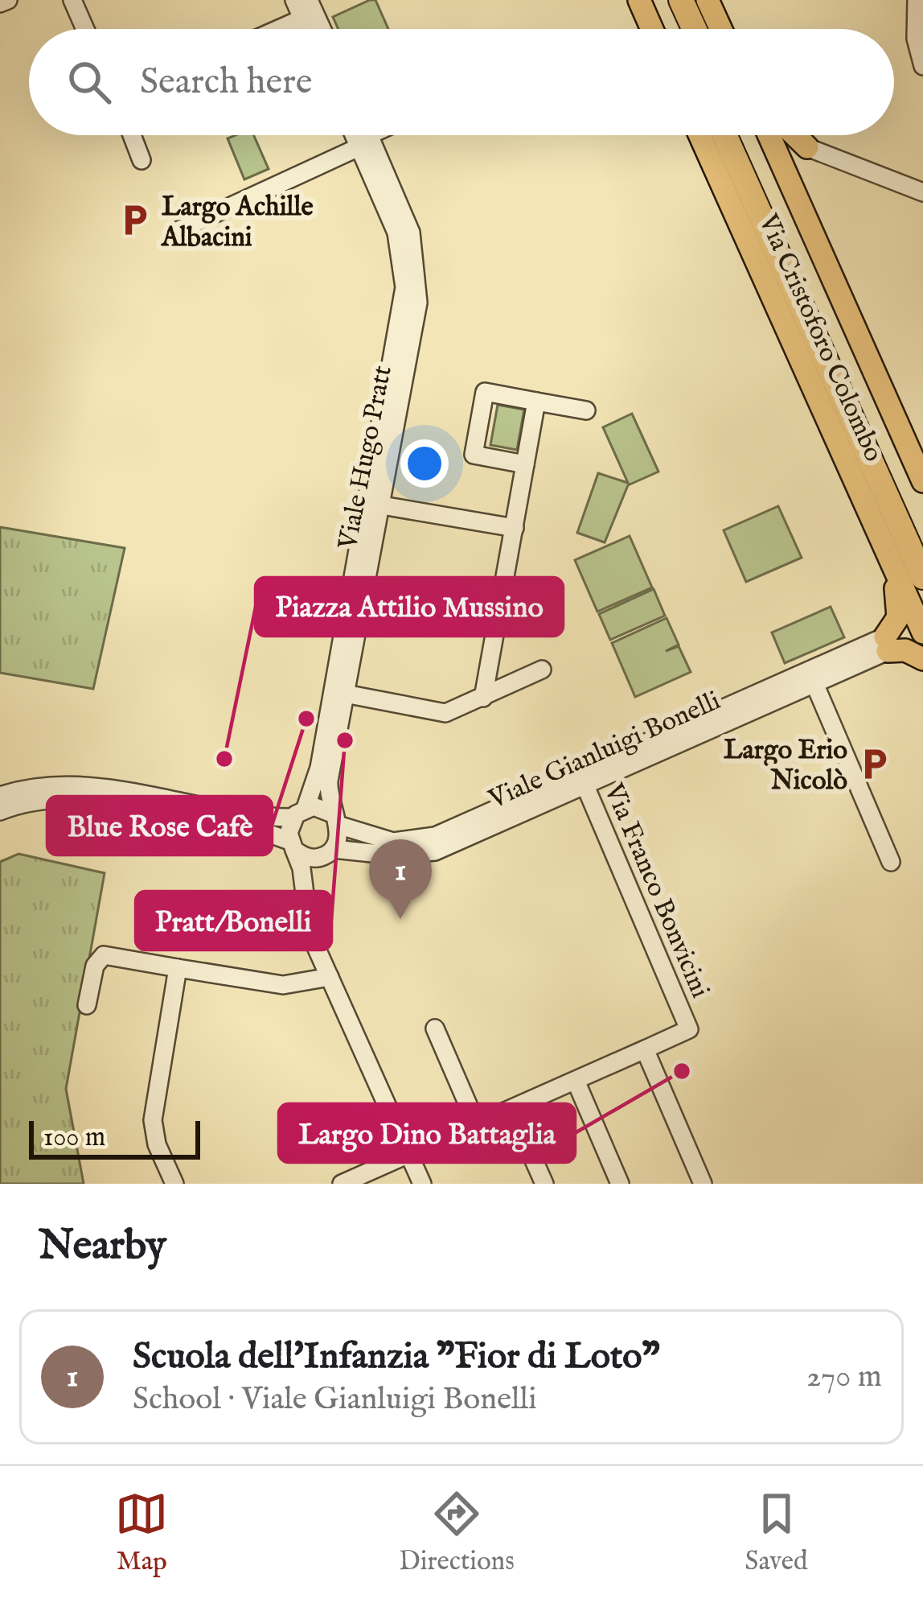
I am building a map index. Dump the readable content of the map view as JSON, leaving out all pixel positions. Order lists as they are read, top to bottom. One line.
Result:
{"streets":{"highway":["Via Cristoforo Colombo"],"street":["Viale Hugo Pratt","Viale Gianluigi Bonelli","Via Franco Bonvicini"]},"crossings":[["Viale Hugo Pratt","Viale Gianluigi Bonelli"],["Viale Gianluigi Bonelli","Via Franco Bonvicini"]],"places":{"parking":["Largo Achille Albacini","Largo Erio Nicolò"],"other":["Blue Rose Cafè","Pratt/Bonelli","Piazza Attilio Mussino","Largo Dino Battaglia"]},"scale_bar":"100 m","page":{"search":"Search here","pins":"1","scale":"100 m","heading":"Nearby","list":[{"mark":"1","name":"Scuola dell'Infanzia \"Fior di Loto\"","note":"School · Viale Gianluigi Bonelli","value":"270 m"}],"nav":["Map","Directions","Saved"]}}
